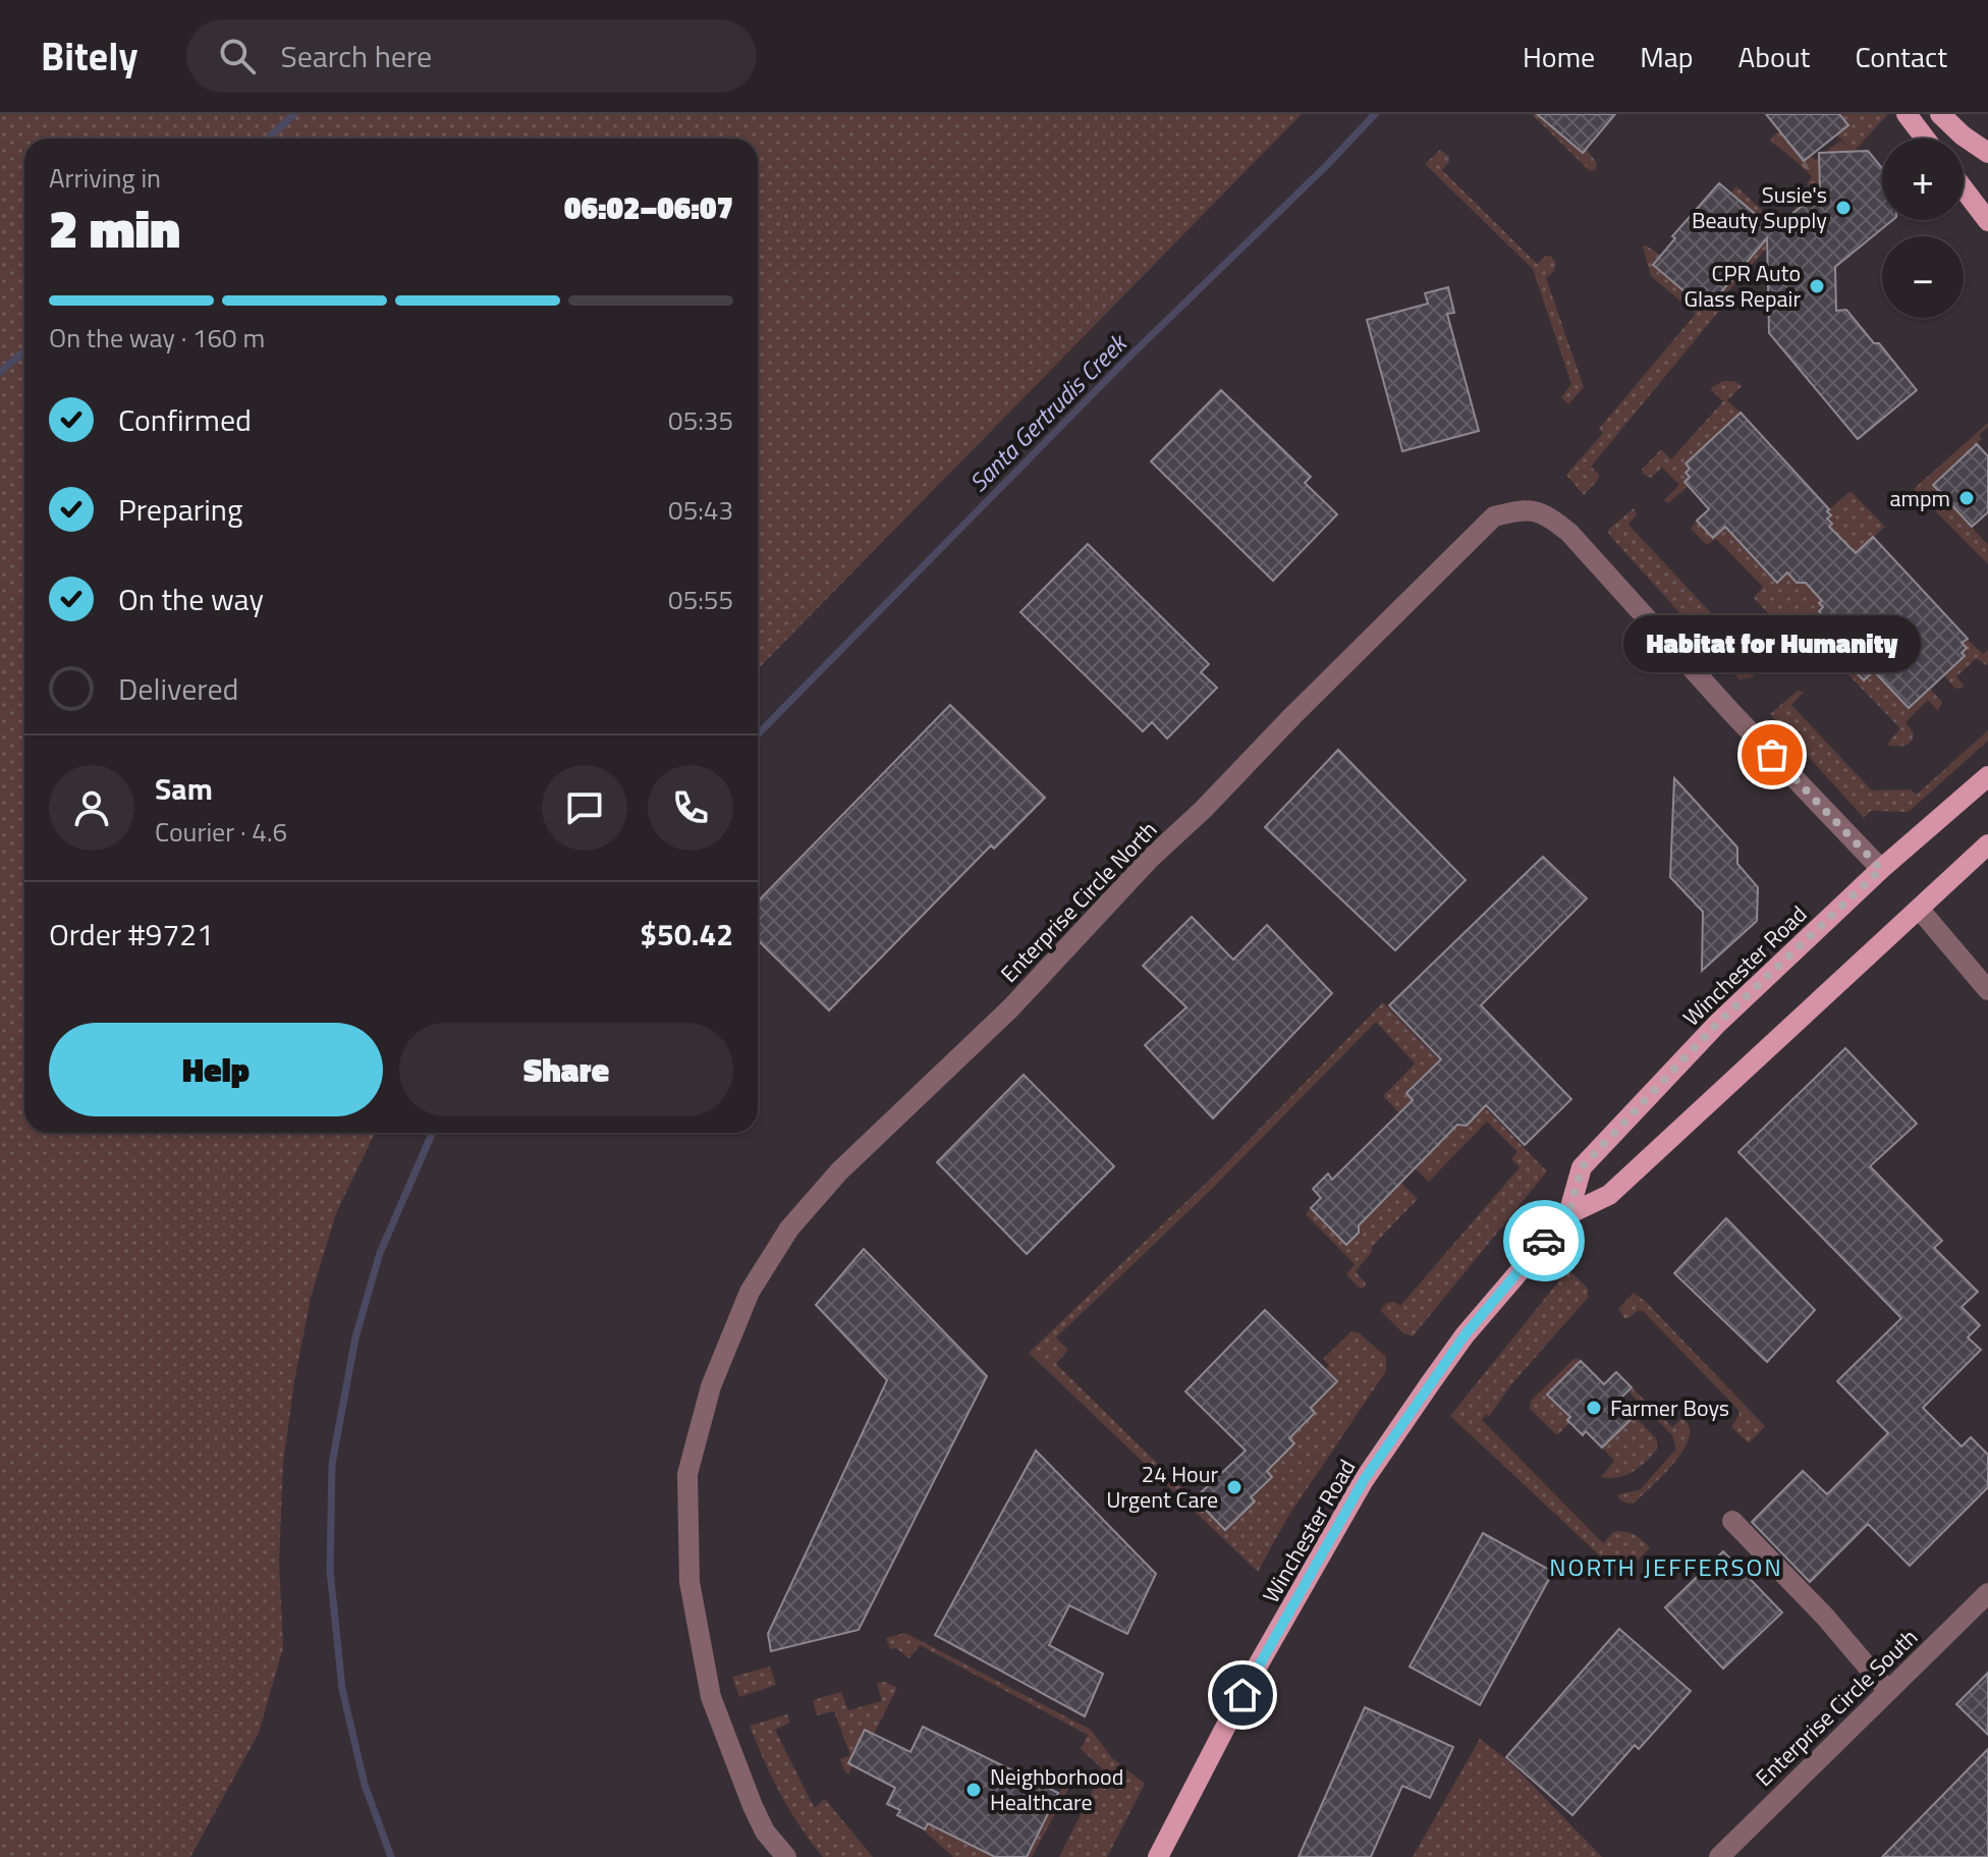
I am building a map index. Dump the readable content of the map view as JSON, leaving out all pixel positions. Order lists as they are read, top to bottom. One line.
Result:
{"streets":{"main road":["Winchester Road"],"street":["Enterprise Circle North","Enterprise Circle South"]},"crossings":[["Enterprise Circle North","Winchester Road"]],"districts":["NORTH JEFFERSON"],"water":["Santa Gertrudis Creek"],"places":["Susie's Beauty Supply","CPR Auto Glass Repair","ampm","Habitat for Humanity","Farmer Boys","24 Hour Urgent Care","Neighborhood Healthcare"],"page":{"header":"Bitely","search":"Search here","nav":["Home","Map","About","Contact"],"map_buttons":["+","−"],"heading":["2 min","Arriving in","06:02–06:07"],"panel":["Sam","Courier · 4.6","Order #9721","$50.42"],"bar":"On the way · 160 m","list":[["Confirmed","05:35"],["Preparing","05:43"],["On the way","05:55"],"Delivered"],"bubble":"Habitat for Humanity","buttons":["Help","Share"]}}
